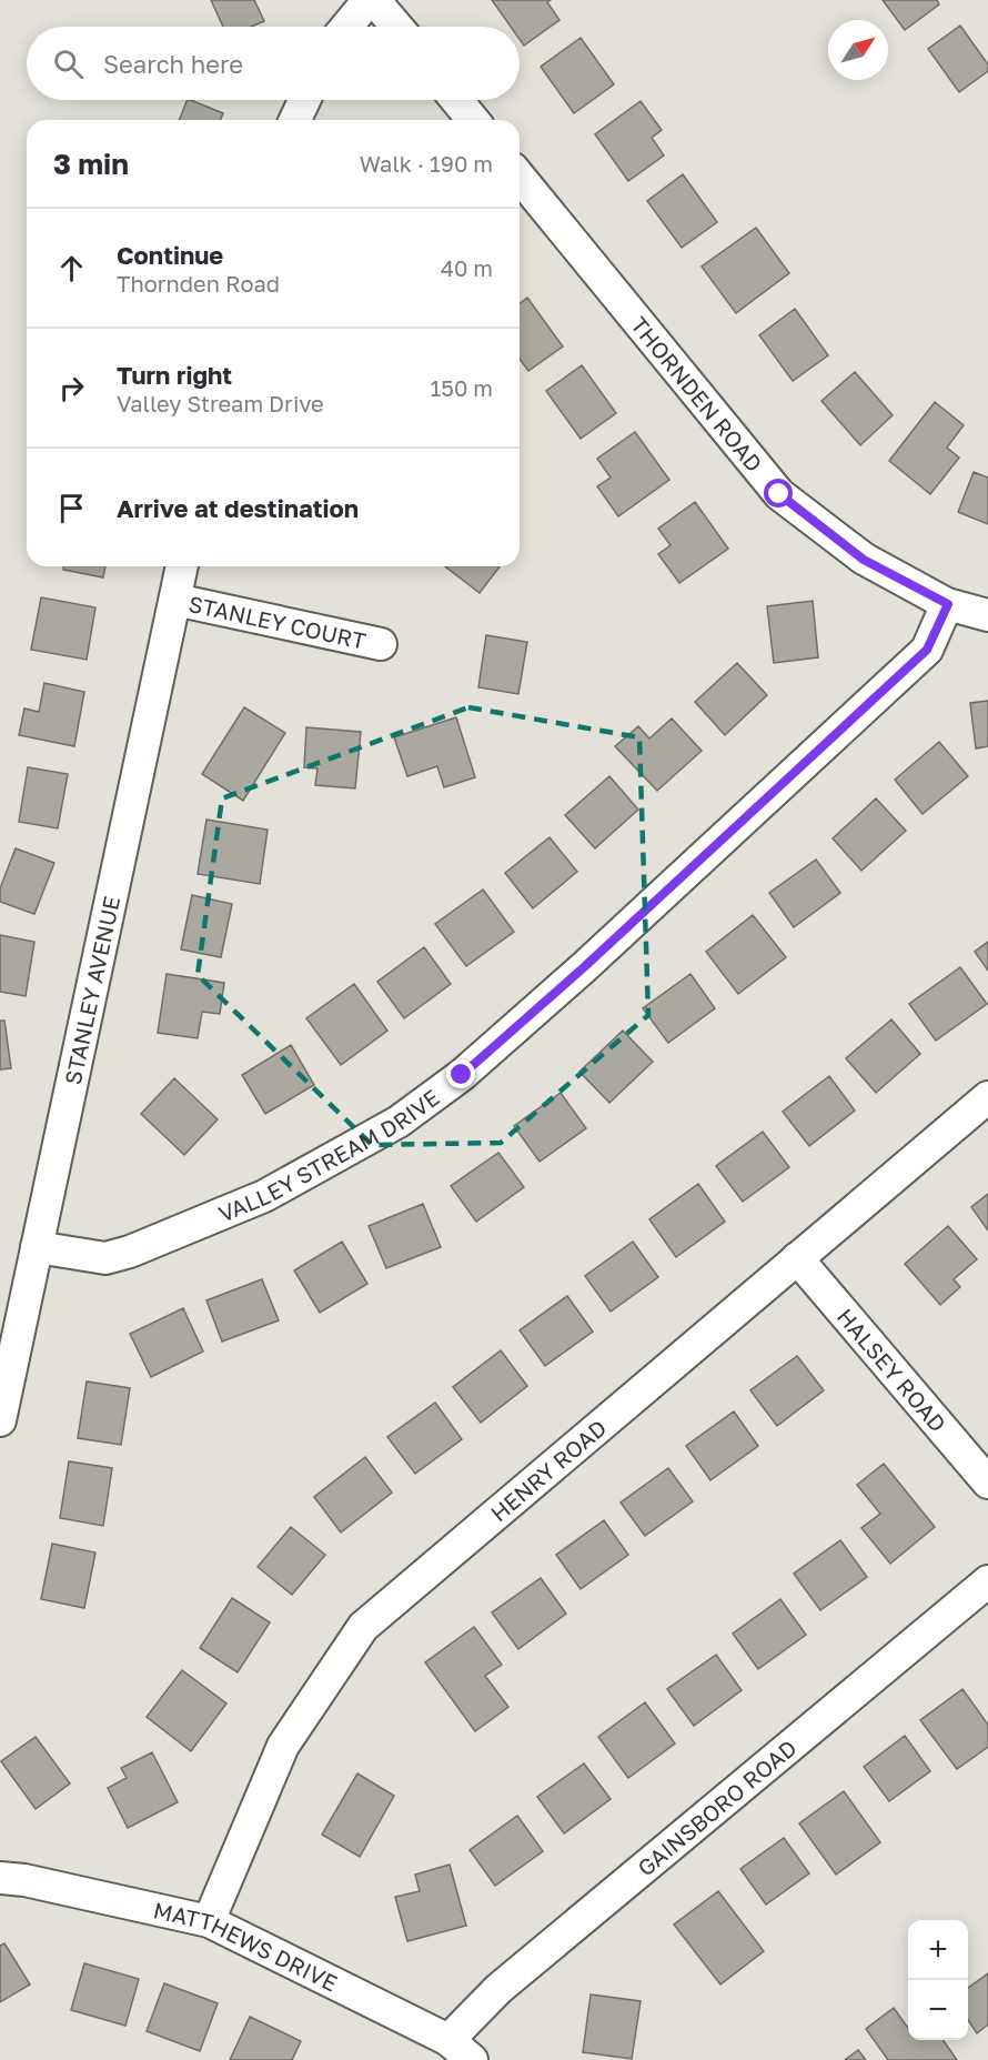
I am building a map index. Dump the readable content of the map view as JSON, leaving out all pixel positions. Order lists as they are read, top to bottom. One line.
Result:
{"streets":{"street":["THORNDEN ROAD","STANLEY COURT","STANLEY AVENUE","VALLEY STREAM DRIVE","HALSEY ROAD","HENRY ROAD","GAINSBORO ROAD","MATTHEWS DRIVE"]},"crossings":[["THORNDEN ROAD","VALLEY STREAM DRIVE"],["STANLEY COURT","STANLEY AVENUE"],["STANLEY AVENUE","VALLEY STREAM DRIVE"],["HALSEY ROAD","HENRY ROAD"],["HENRY ROAD","MATTHEWS DRIVE"],["GAINSBORO ROAD","MATTHEWS DRIVE"]],"north":"top right","page":{"search":"Search here","heading":["3 min","Walk · 190 m"],"list":[["Continue","Thornden Road","40 m"],["Turn right","Valley Stream Drive","150 m"],"Arrive at destination"],"map_buttons":["+","−"]}}
